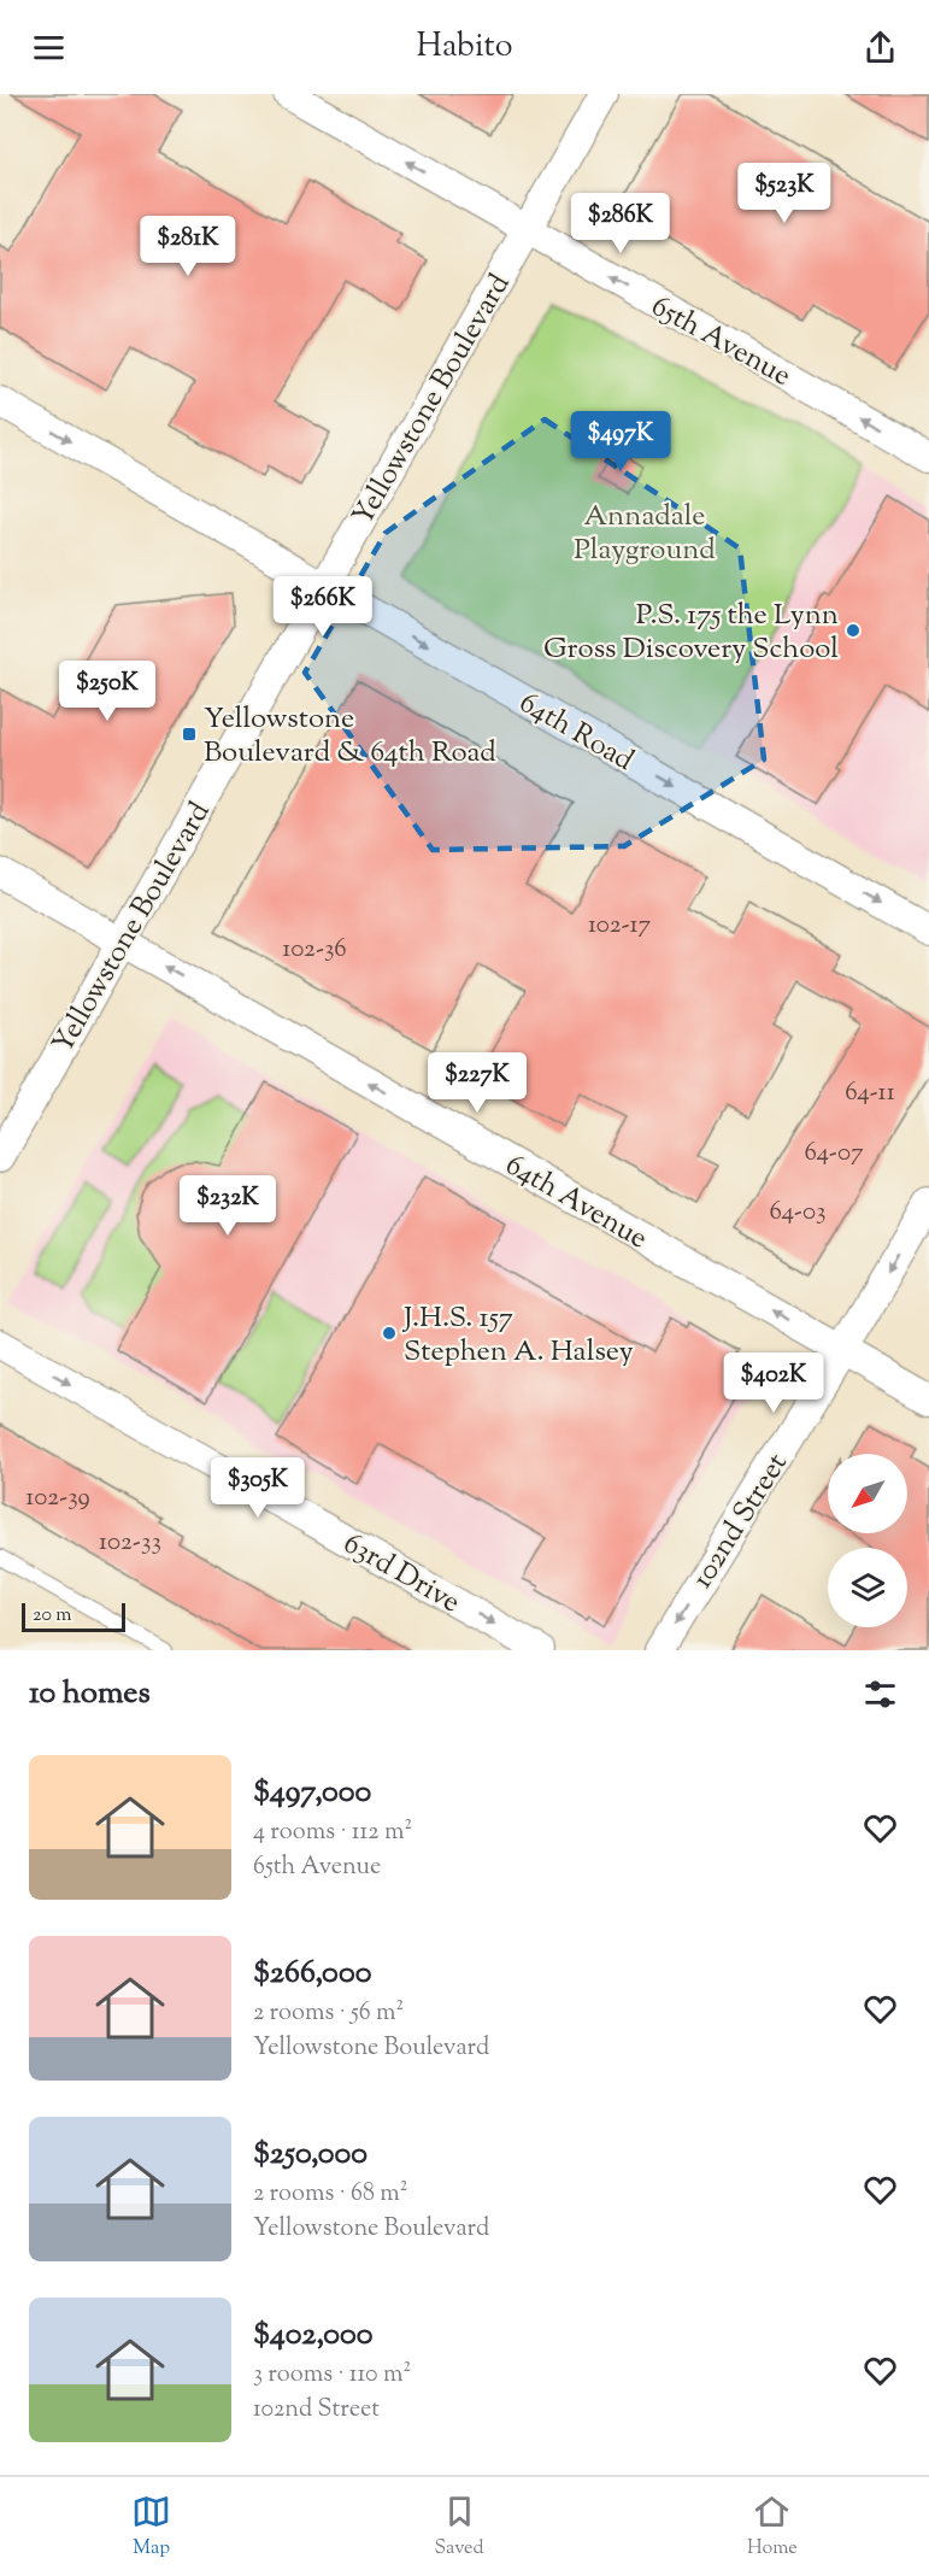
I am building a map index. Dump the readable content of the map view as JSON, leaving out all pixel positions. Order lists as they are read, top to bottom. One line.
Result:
{"streets":{"street":["65th Avenue","Yellowstone Boulevard","64th Road","64th Avenue","102nd Street","63rd Drive"]},"crossings":[["65th Avenue","Yellowstone Boulevard"],["Yellowstone Boulevard","64th Road"],["Yellowstone Boulevard","64th Avenue"],["64th Avenue","102nd Street"]],"one_way":["65th Avenue","64th Road","64th Avenue","102nd Street","63rd Drive"],"parks":["Annadale Playground"],"places":{"other":["P.S. 175 the Lynn Gross Discovery School","J.H.S. 157 Stephen A. Halsey"],"transit":["Yellowstone Boulevard & 64th Road"]},"house_numbers":["102-17","102-36","64-11","64-07","64-03","102-39","102-33"],"scale_bar":"20 m","north":"bottom left","page":{"header":"Habito","price":["$523K","$286K","$281K","$497K","$266K","$250K","$227K","$232K","$402K","$305K"],"scale":"20 m","heading":"10 homes","list":[{"name":"$497,000","note":"4 rooms · 112 m² · 65th Avenue"},{"name":"$266,000","note":"2 rooms · 56 m² · Yellowstone Boulevard"},{"name":"$250,000","note":"2 rooms · 68 m² · Yellowstone Boulevard"},{"name":"$402,000","note":"3 rooms · 110 m² · 102nd Street"}],"tabs":["Map","Saved","Home"]}}
